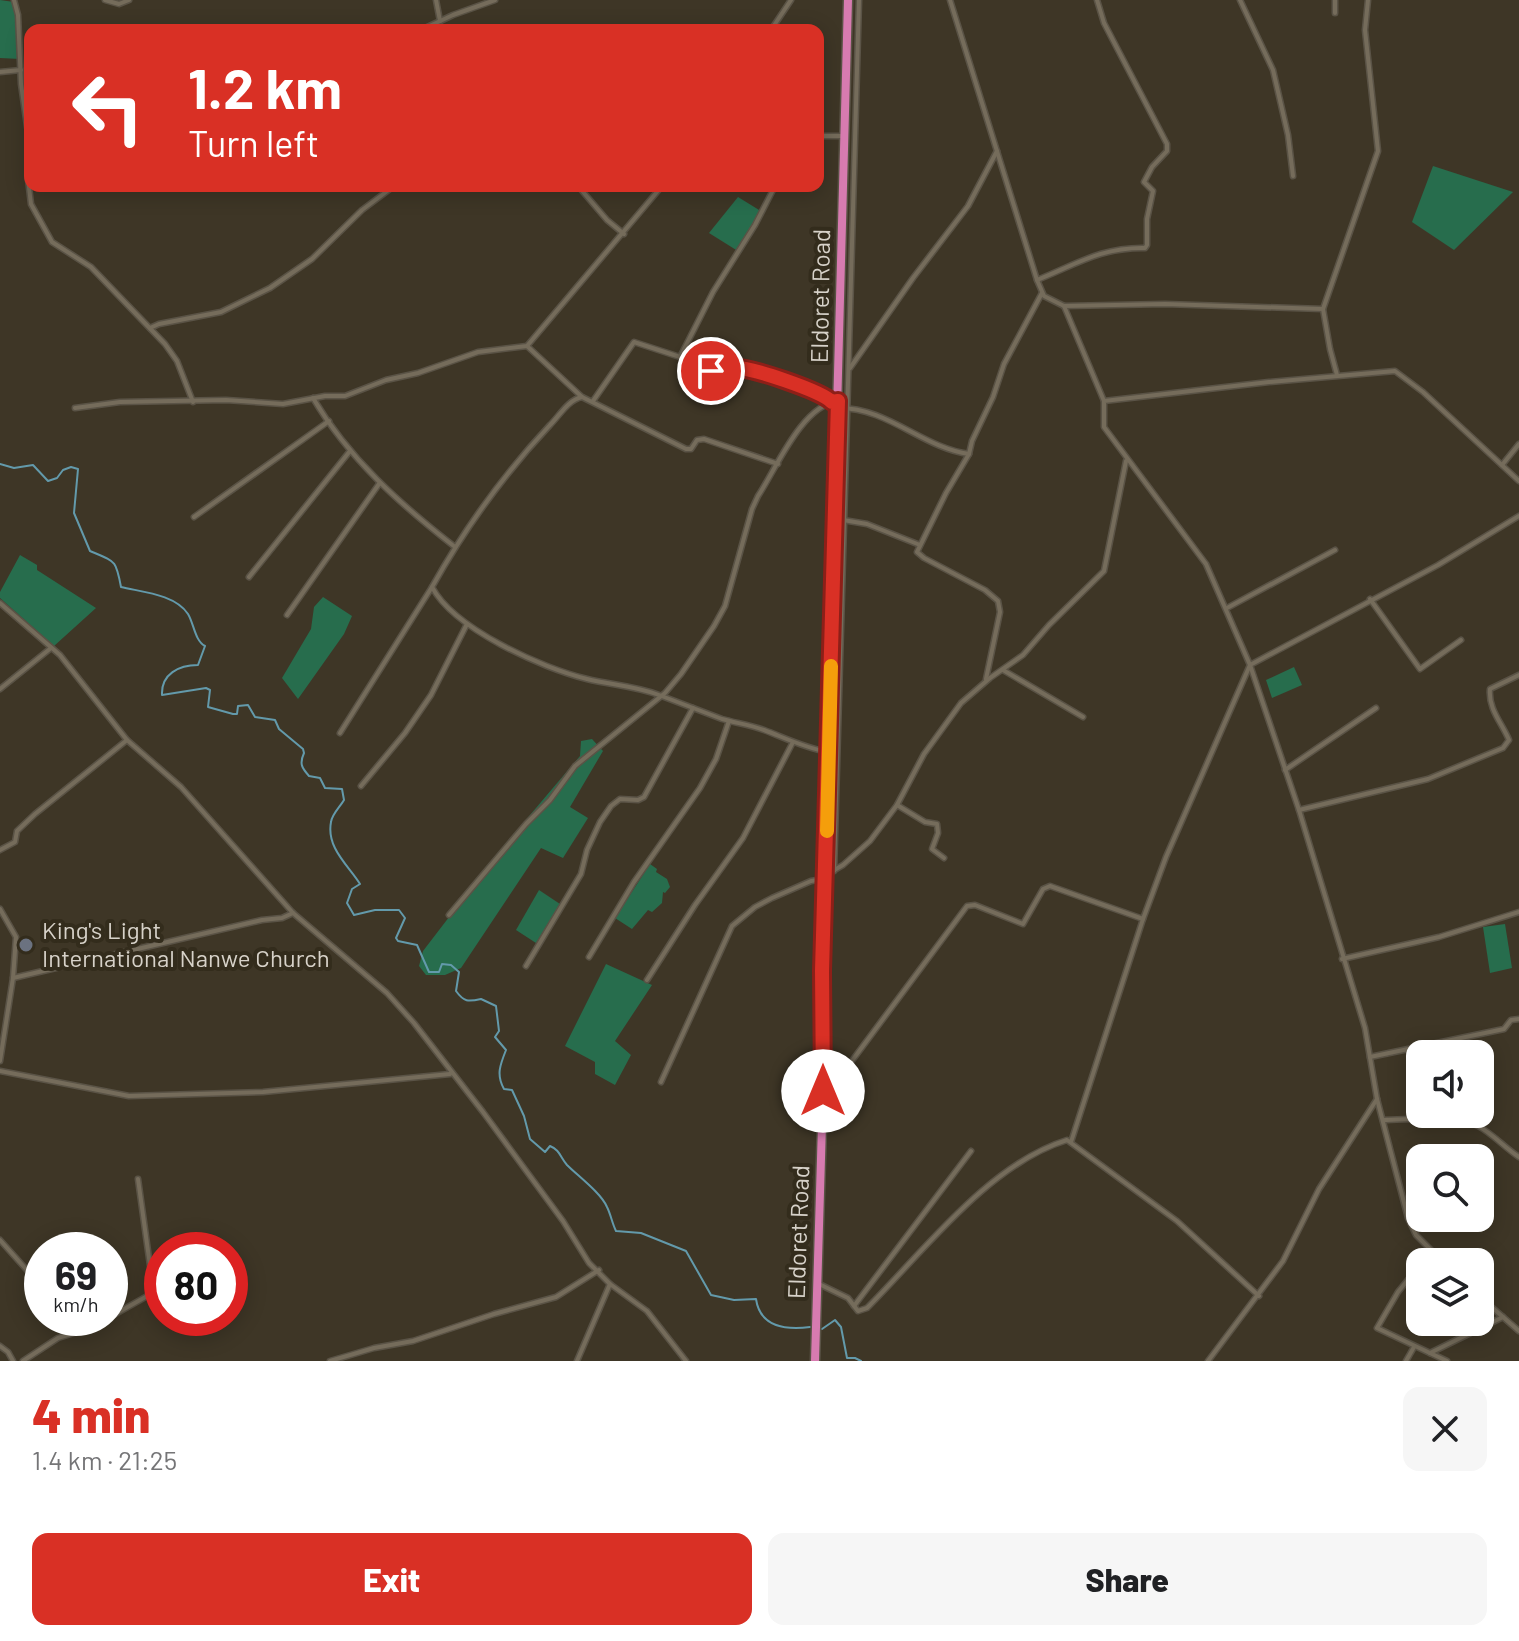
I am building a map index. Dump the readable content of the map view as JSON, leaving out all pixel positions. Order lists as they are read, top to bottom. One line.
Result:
{"streets":{"highway":["Eldoret Road"]},"places":["King's Light International Nanwe Church"],"page":{"turn":["1.2 km","Turn left"],"speed":"69 km/h","limit":"80","heading":["4 min","1.4 km · 21:25"],"buttons":["Exit","Share"]}}
